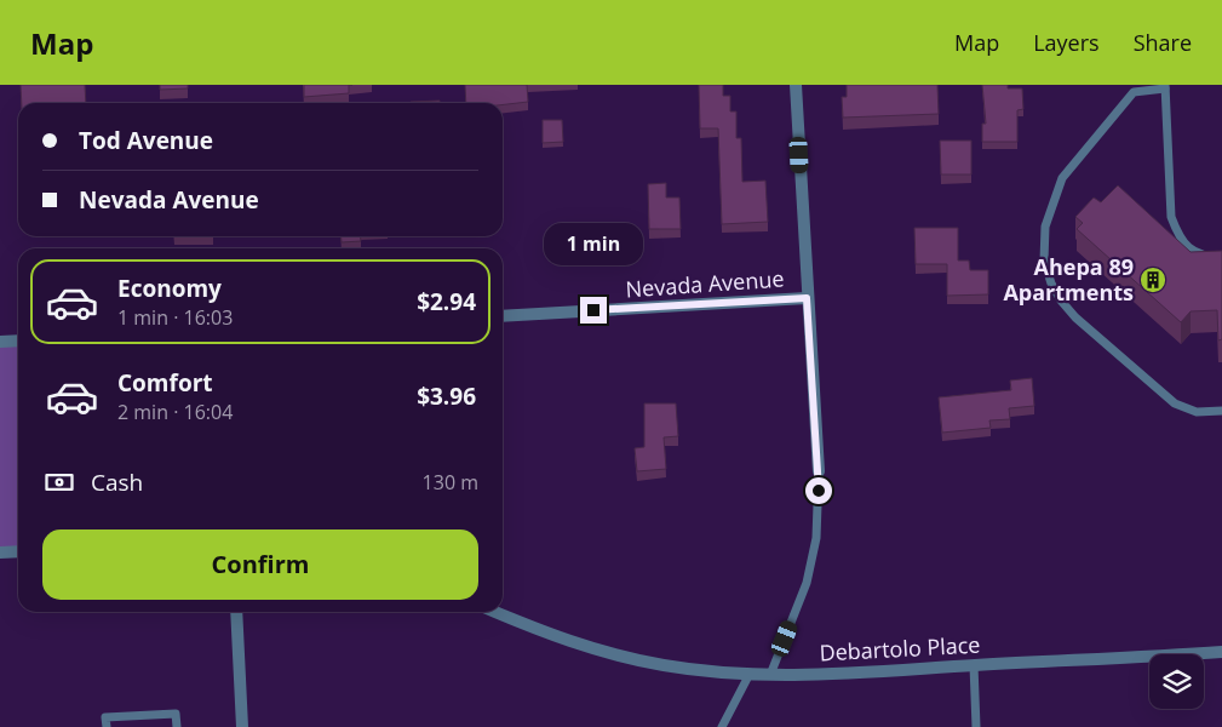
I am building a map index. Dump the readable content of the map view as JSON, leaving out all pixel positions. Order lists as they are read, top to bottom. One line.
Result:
{"streets":{"street":["Nevada Avenue","Debartolo Place"]},"places":{"building":["Ahepa 89 Apartments"]},"page":{"header":"Map","nav":["Map","Layers","Share"],"banner":["Tod Avenue","Nevada Avenue"],"bubble":"1 min","list":[{"name":"Economy","note":"1 min · 16:03","value":"$2.94"},{"name":"Comfort","note":"2 min · 16:04","value":"$3.96"}],"pay":["Cash","130 m"],"buttons":"Confirm"}}
